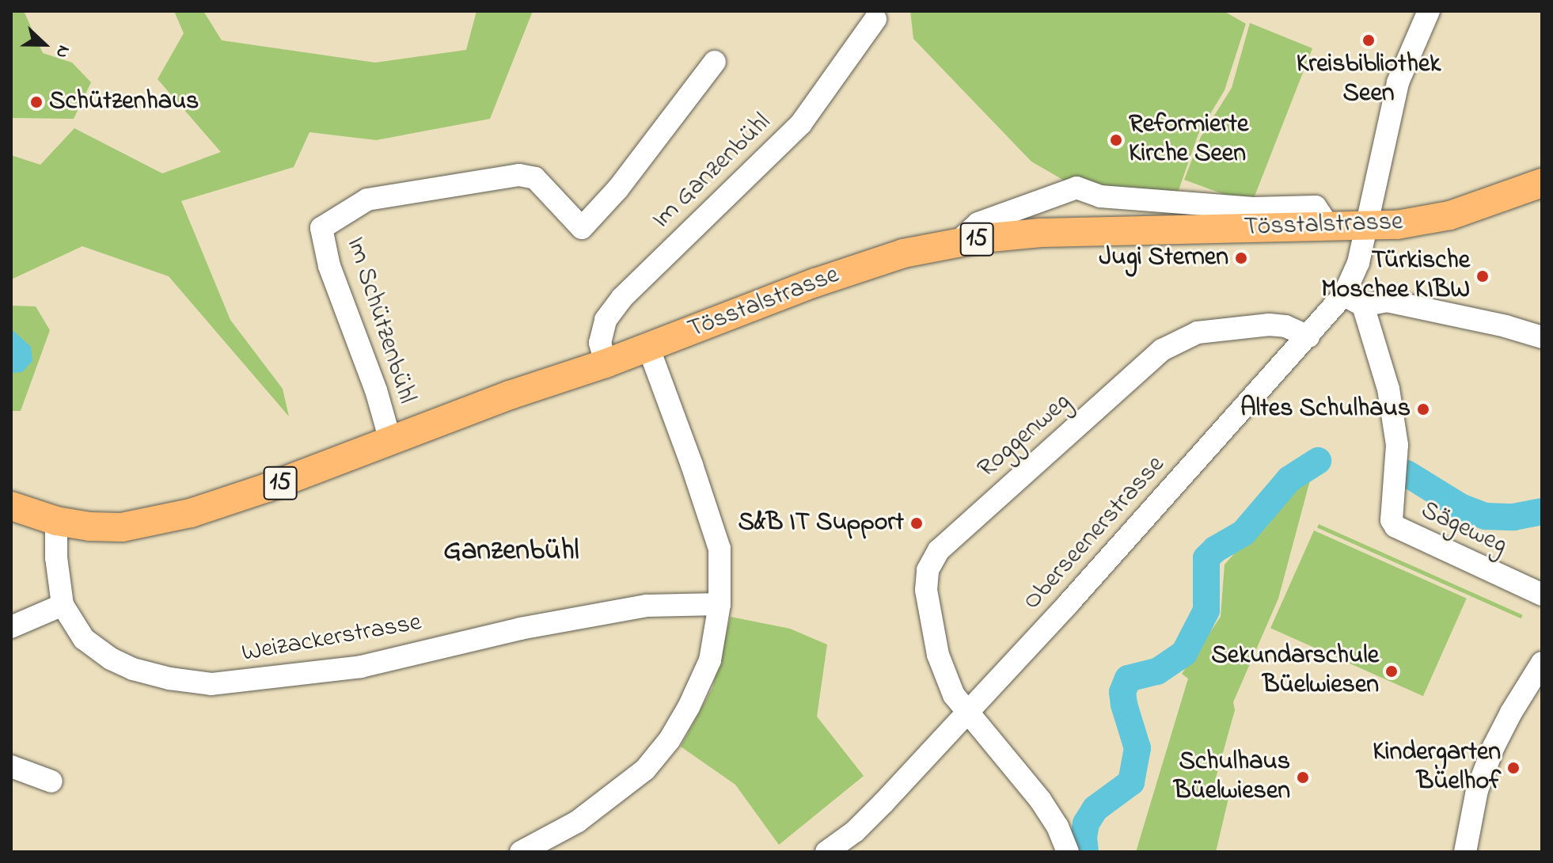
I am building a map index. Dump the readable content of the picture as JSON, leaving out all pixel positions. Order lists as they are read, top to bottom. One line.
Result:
{"streets":{"main road":["Tösstalstrasse","15"],"street":["Im Ganzenbühl","Im Schützenbühl","Roggenweg","Sägeweg","Oberseenerstrasse","Weizackerstrasse"]},"crossings":[["Im Ganzenbühl","Tösstalstrasse"],["Tösstalstrasse","Im Schützenbühl"],["Tösstalstrasse","Oberseenerstrasse"],["Tösstalstrasse","Weizackerstrasse"],["Roggenweg","Oberseenerstrasse"],["Sägeweg","Oberseenerstrasse"]],"districts":["Ganzenbühl"],"places":["Kreisbibliothek Seen","Schützenhaus","Reformierte Kirche Seen","Jugi Sternen","Türkische Moschee KIBW","Altes Schulhaus","S&B IT Support","Sekundarschule Büelwiesen","Kindergarten Büelhof","Schulhaus Büelwiesen"],"north":"right"}
